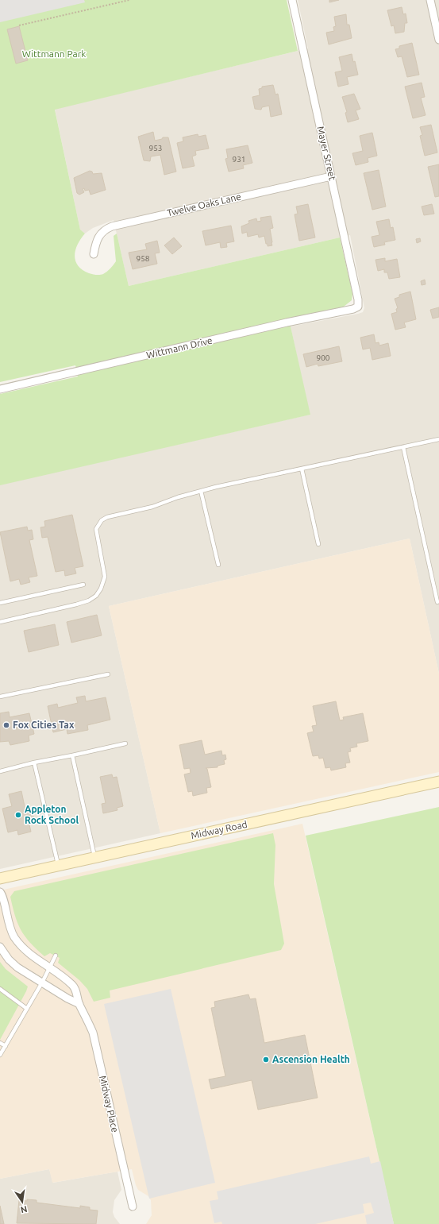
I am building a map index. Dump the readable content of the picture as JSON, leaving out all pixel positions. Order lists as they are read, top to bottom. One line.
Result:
{"streets":{"main road":["Midway Road"],"street":["Mayer Street","Twelve Oaks Lane","Wittmann Drive","Midway Place"]},"crossings":[["Mayer Street","Twelve Oaks Lane"],["Mayer Street","Wittmann Drive"]],"parks":["Wittmann Park"],"places":["Fox Cities Tax","Appleton Rock School","Ascension Health"],"house_numbers":["953","931","958","900"],"north":"bottom"}
